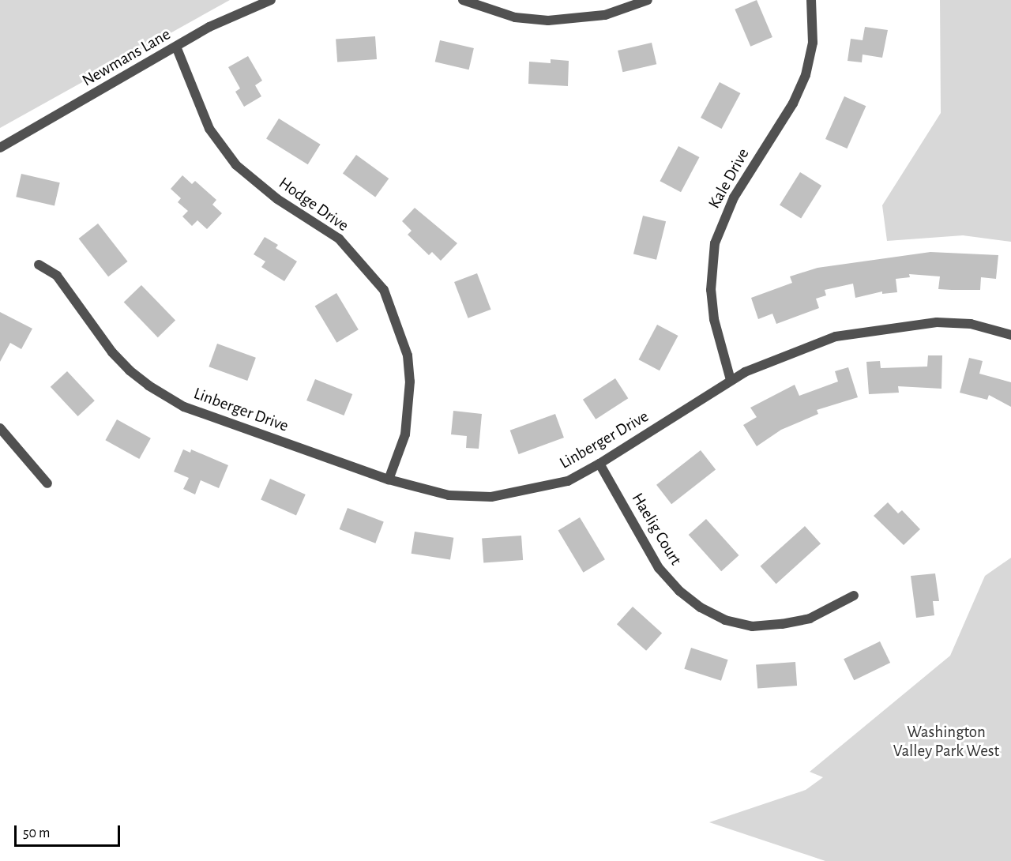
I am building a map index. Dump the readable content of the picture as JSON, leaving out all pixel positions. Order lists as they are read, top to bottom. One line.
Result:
{"streets":{"street":["Newmans Lane","Kale Drive","Hodge Drive","Linberger Drive","Haelig Court"]},"crossings":[["Newmans Lane","Hodge Drive"],["Kale Drive","Linberger Drive"],["Hodge Drive","Linberger Drive"],["Linberger Drive","Haelig Court"]],"parks":["Washington Valley Park West"],"scale_bar":"50 m"}
